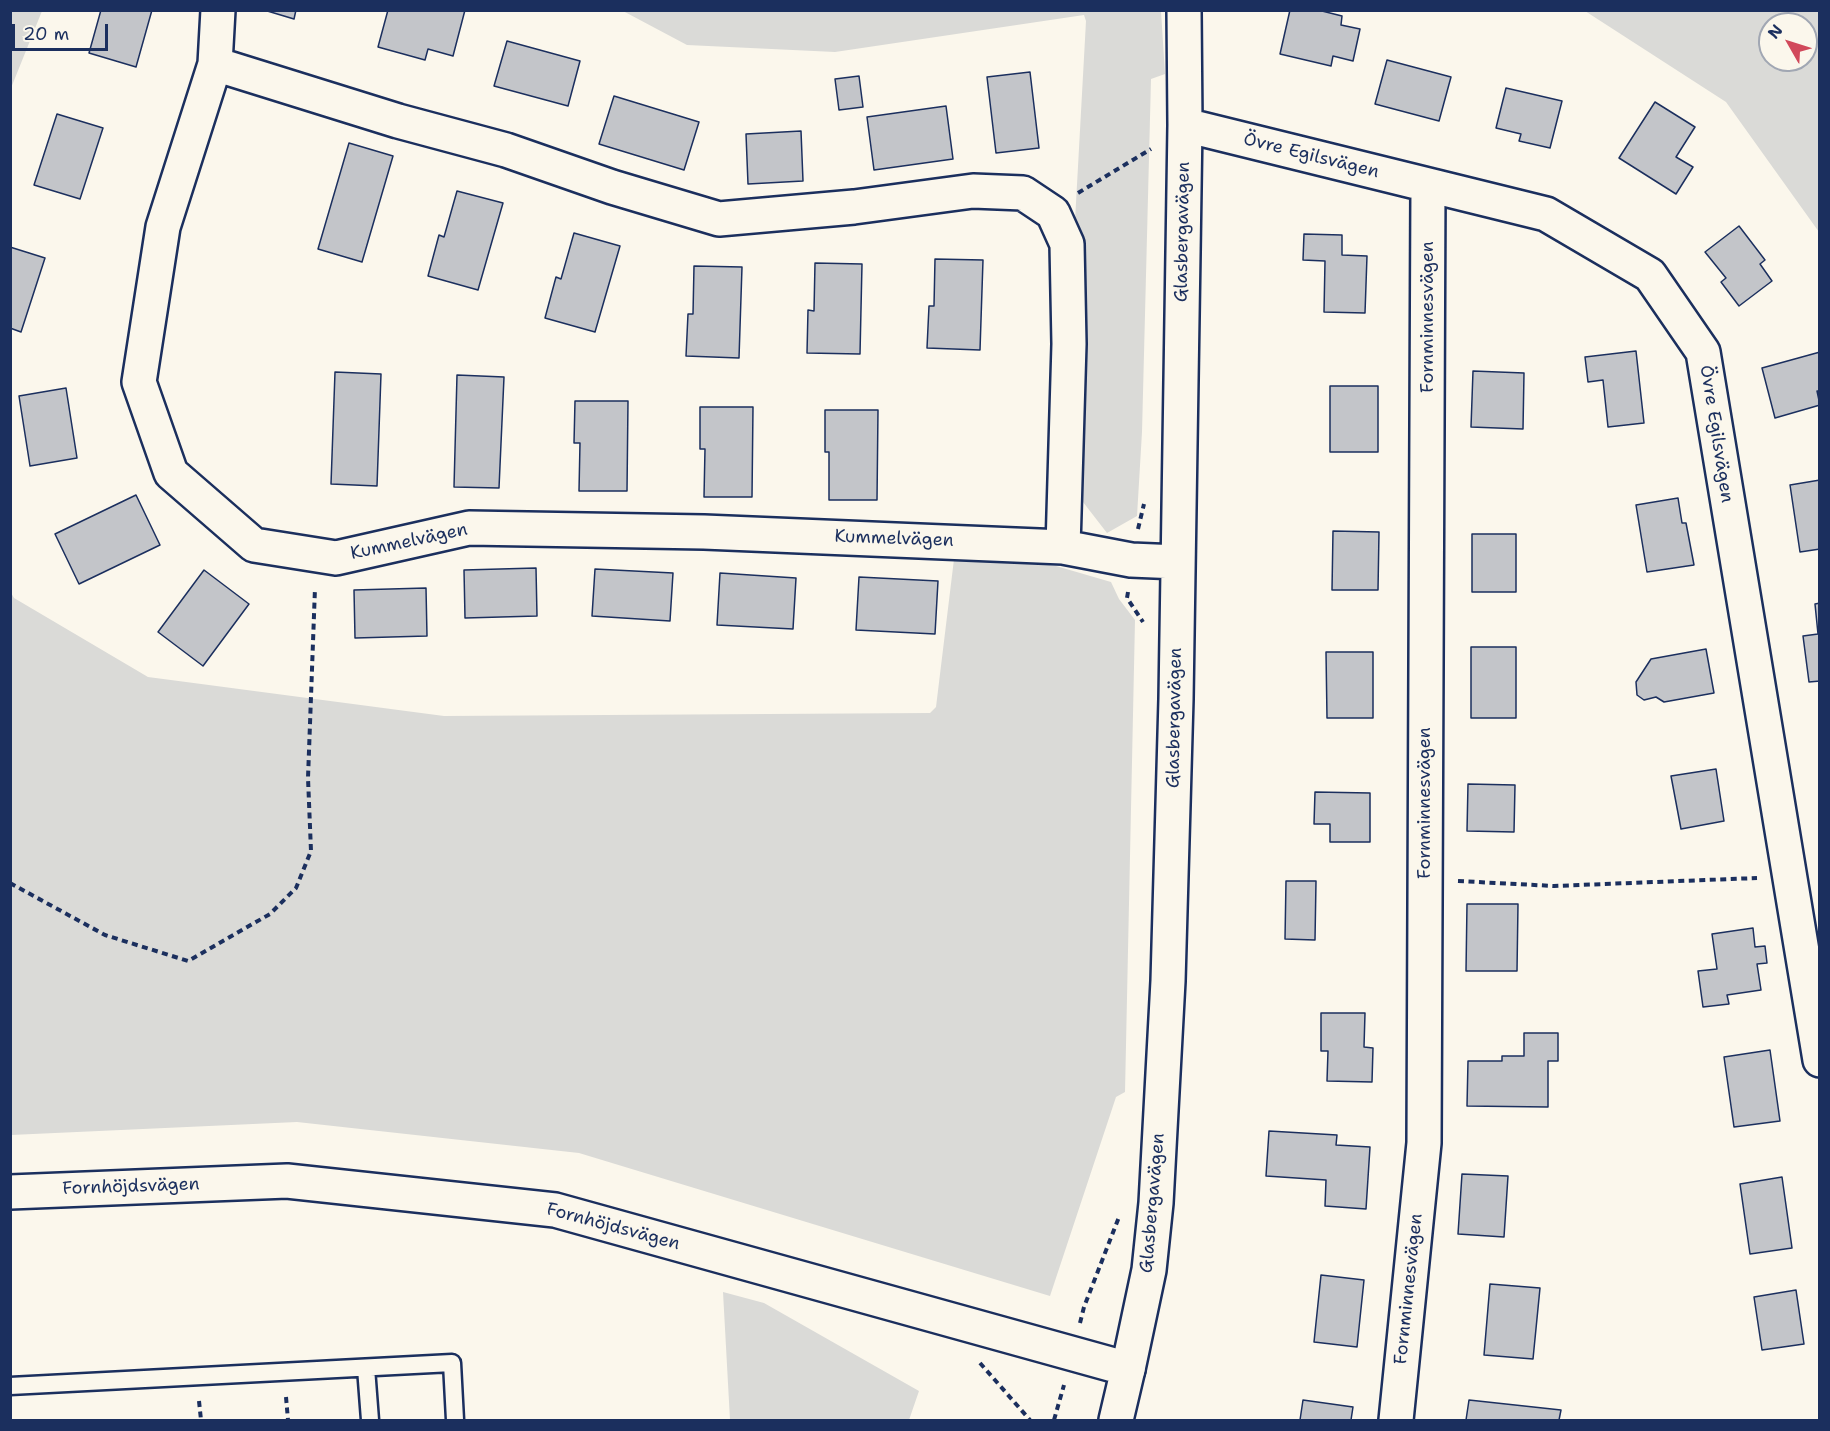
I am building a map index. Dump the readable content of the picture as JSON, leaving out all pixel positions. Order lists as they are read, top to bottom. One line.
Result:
{"streets":{"street":["Övre Egilsvägen","Glasbergavägen","Fornminnesvägen","Kummelvägen","Fornhöjdsvägen"]},"crossings":[["Övre Egilsvägen","Glasbergavägen"],["Övre Egilsvägen","Fornminnesvägen"],["Glasbergavägen","Kummelvägen"],["Glasbergavägen","Fornhöjdsvägen"]],"scale_bar":"20 m","north":"top left"}
